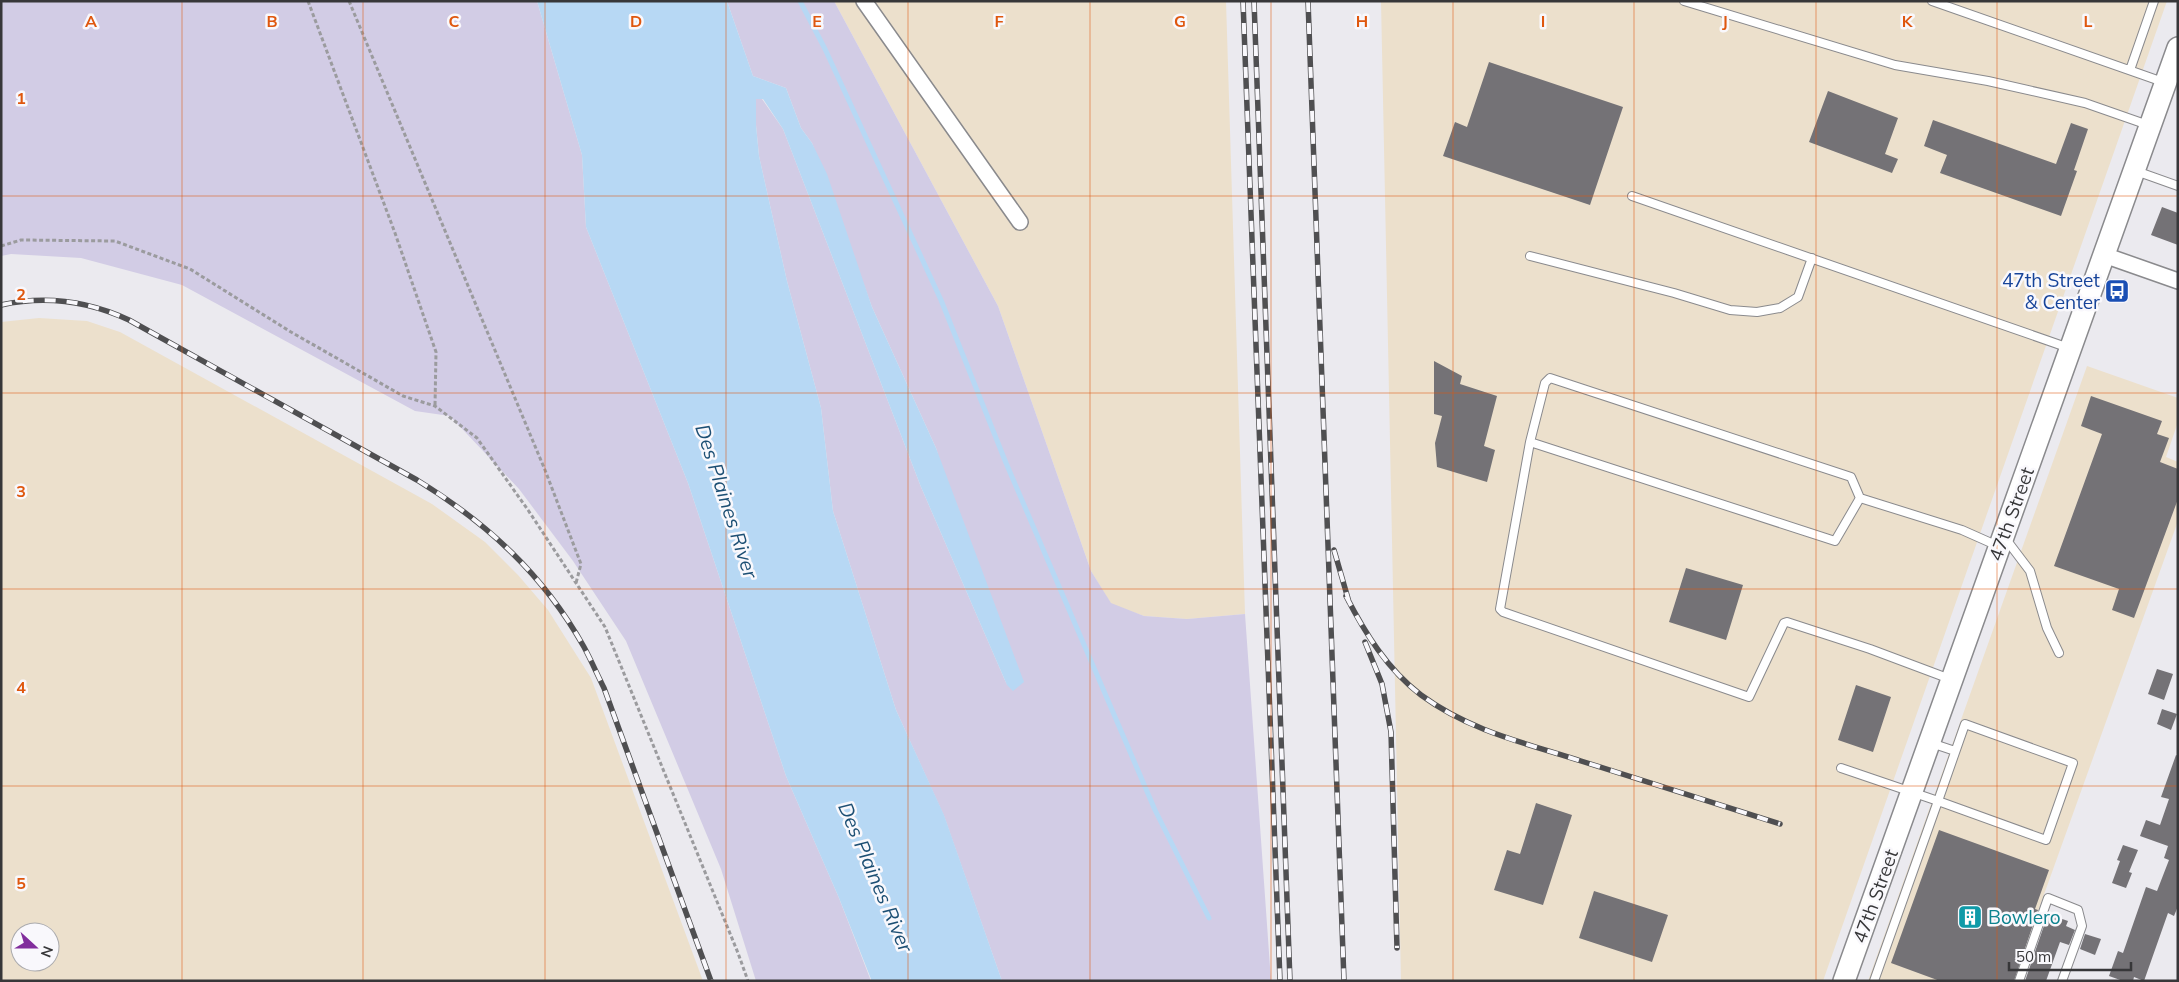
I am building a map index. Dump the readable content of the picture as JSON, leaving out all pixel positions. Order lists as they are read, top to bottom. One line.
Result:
{"streets":{"main road":["47th Street"]},"water":["Des Plaines River"],"places":{"bus stop":["47th Street & Center"],"building":["Bowlero"]},"scale_bar":"50 m","north":"right","grid":{"columns":["A","B","C","D","E","F","G","H","I","J","K","L"],"rows":["1","2","3","4","5"]}}
